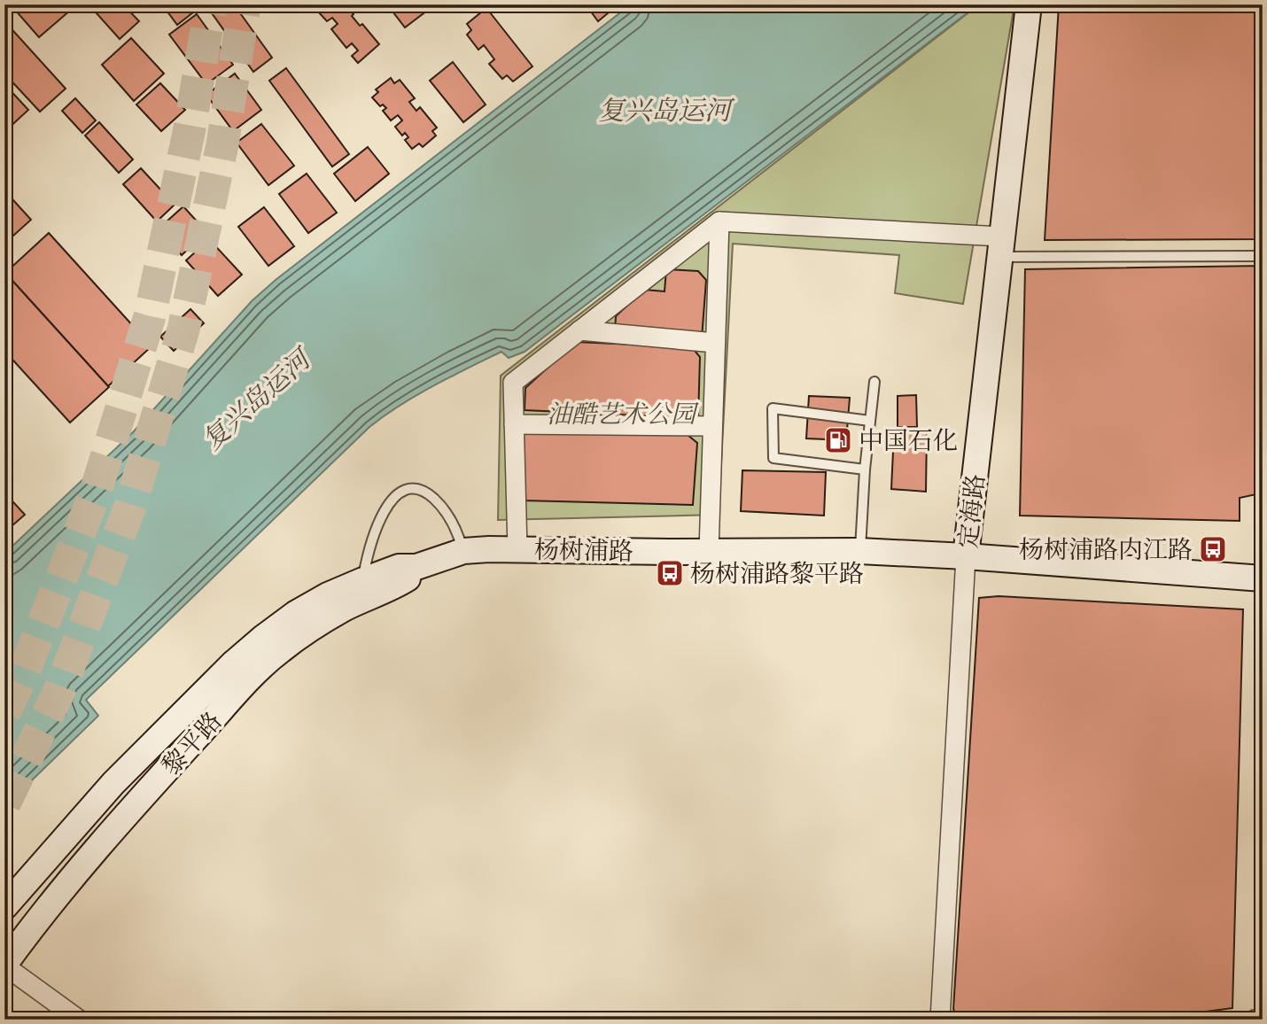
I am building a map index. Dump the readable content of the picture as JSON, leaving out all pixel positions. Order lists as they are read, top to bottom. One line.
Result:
{"streets":{"main road":["定海路","杨树浦路","黎平路"]},"crossings":[["定海路","杨树浦路"],["杨树浦路","黎平路"]],"water":["复兴岛运河"],"parks":["油酷艺术公园"],"places":{"fuel station":["中国石化"],"bus stop":["杨树浦路内江路","杨树浦路黎平路"]}}
